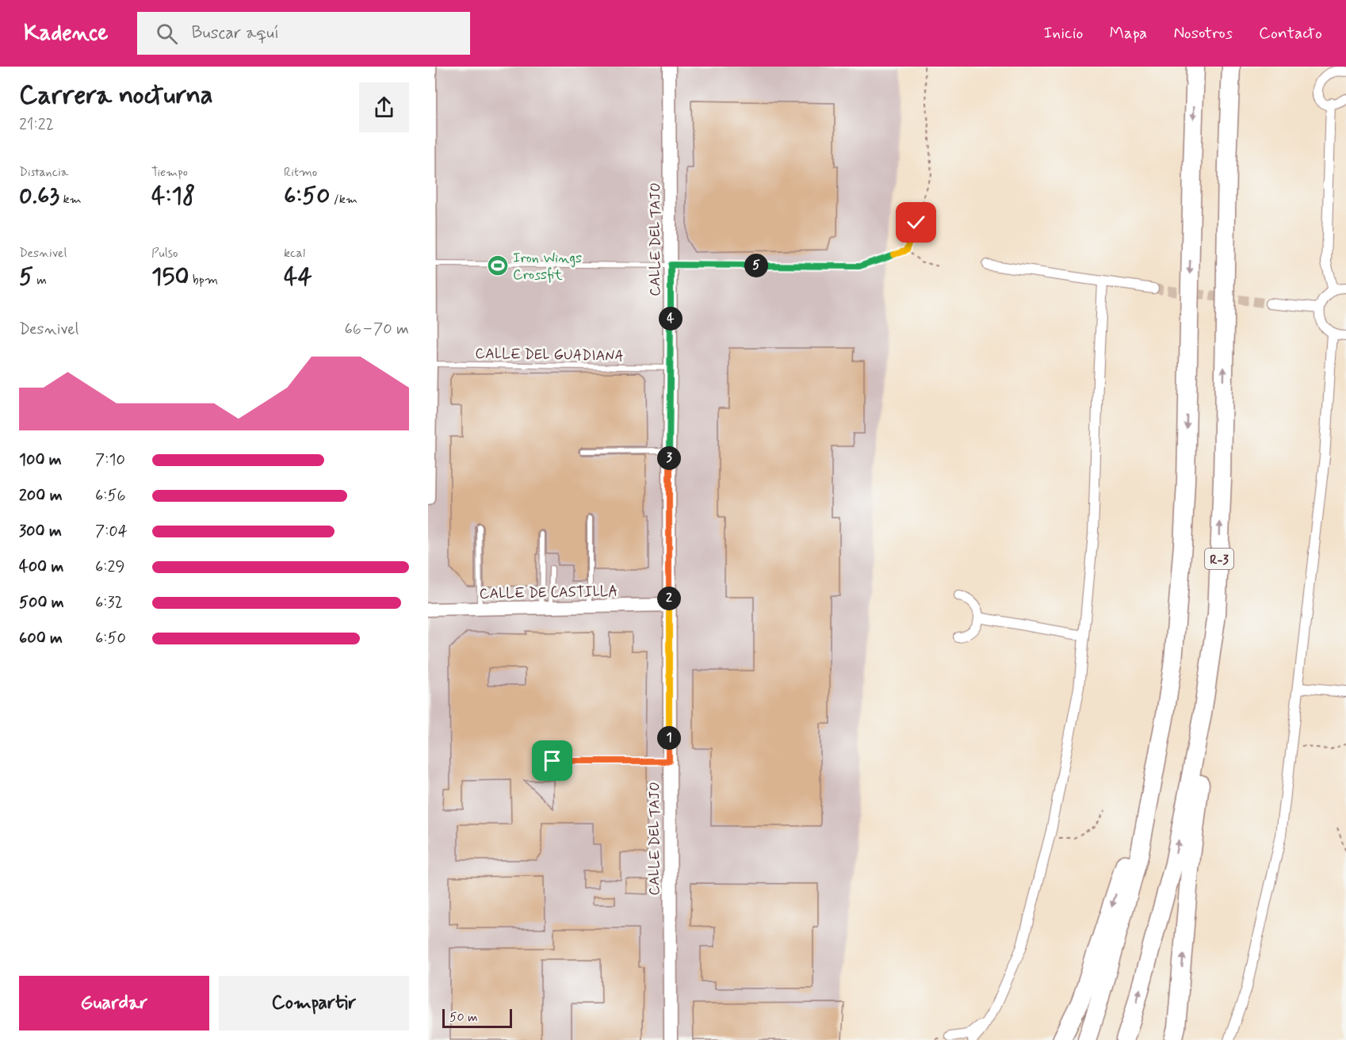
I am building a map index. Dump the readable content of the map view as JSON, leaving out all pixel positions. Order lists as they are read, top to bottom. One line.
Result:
{"streets":{"highway":["R-3"],"street":["CALLE DEL TAJO","CALLE DE CASTILLA"],"lane":["CALLE DEL GUADIANA"]},"crossings":[["CALLE DEL TAJO","CALLE DEL GUADIANA"],["CALLE DEL TAJO","CALLE DE CASTILLA"]],"places":{"sports":["Iron Wings Crossfit"]},"scale_bar":"50 m","page":{"header":"Kadence","search":"Buscar aquí","nav":["Inicio","Mapa","Nosotros","Contacto"],"heading":["Carrera nocturna","21:22"],"stats":[["Distancia","0.63 km"],["Tiempo","4:18"],["Ritmo","6:50 /km"],["Desnivel","5 m"],["Pulso","150 bpm"],["kcal","44"]],"pins":["5","4","3","2","1"],"chart":["Desnivel","66–70 m"],"list":[{"name":"100 m","note":"7:10"},{"name":"200 m","note":"6:56"},{"name":"300 m","note":"7:04"},{"name":"400 m","note":"6:29"},{"name":"500 m","note":"6:32"},{"name":"600 m","note":"6:50"}],"buttons":["Guardar","Compartir"],"scale":"50 m"}}
